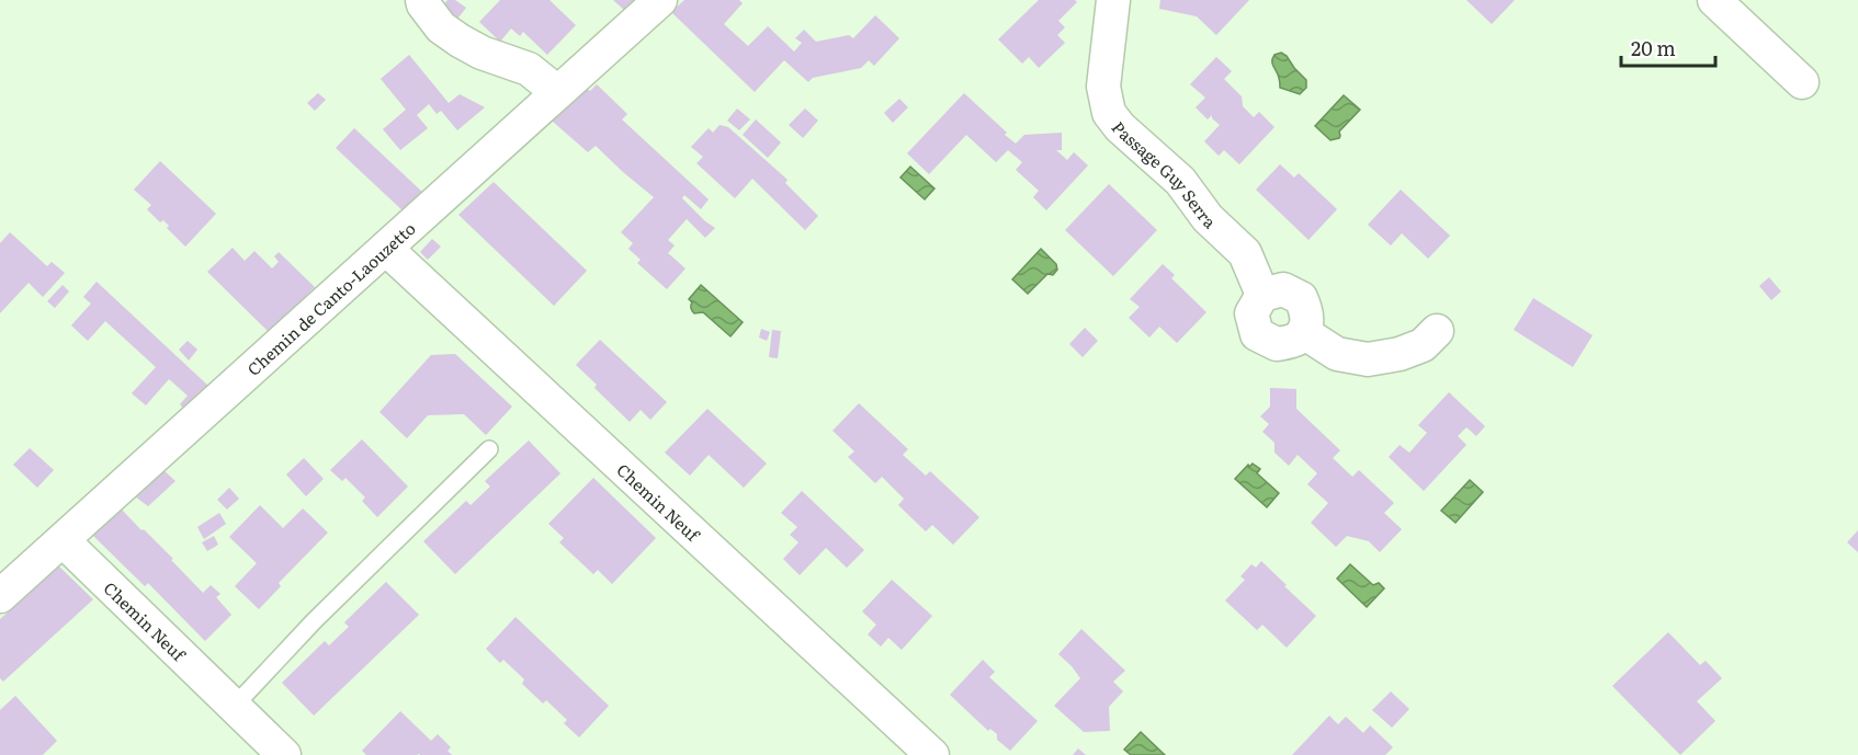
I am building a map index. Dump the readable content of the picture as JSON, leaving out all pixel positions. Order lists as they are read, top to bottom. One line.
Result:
{"streets":{"street":["Passage Guy Serra","Chemin de Canto-Laouzetto","Chemin Neuf"]},"crossings":[["Chemin de Canto-Laouzetto","Chemin Neuf"]],"scale_bar":"20 m"}
